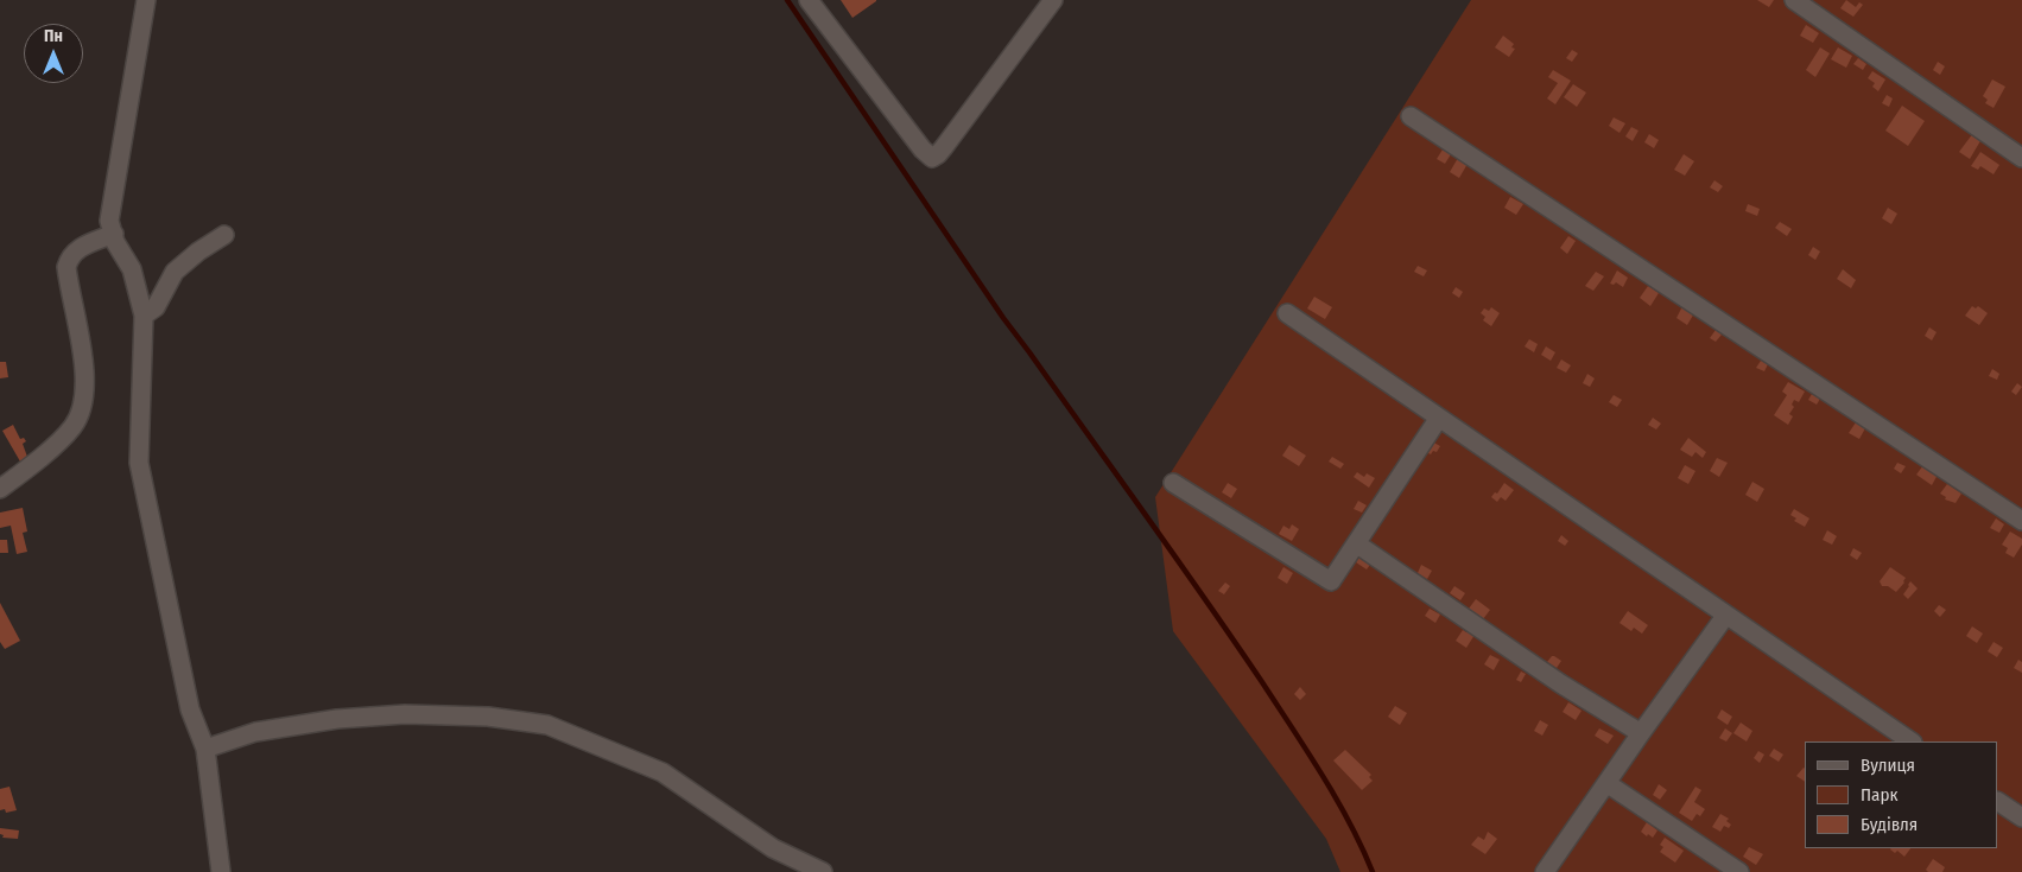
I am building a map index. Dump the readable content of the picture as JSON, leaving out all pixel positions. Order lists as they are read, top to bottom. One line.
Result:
{"legend":["Вулиця","Парк","Будівля"],"north":"top"}
